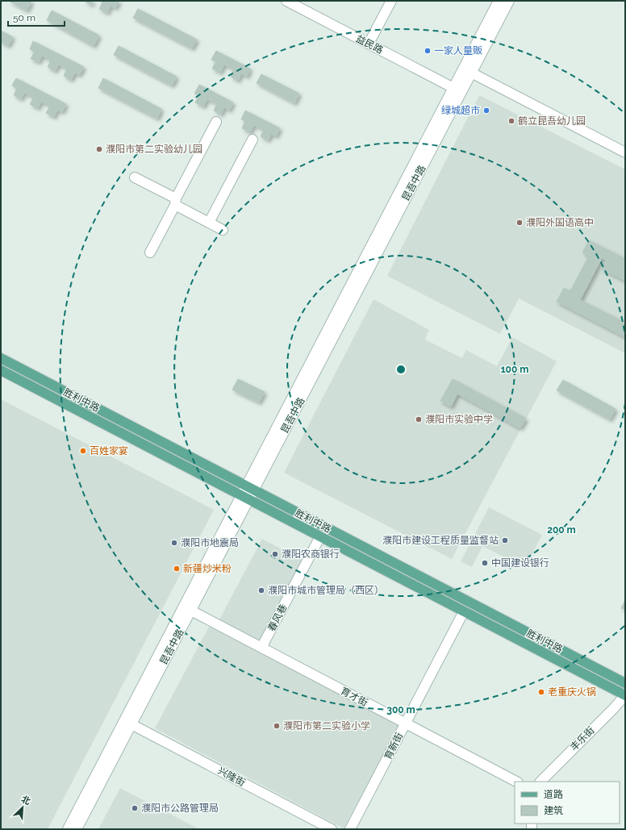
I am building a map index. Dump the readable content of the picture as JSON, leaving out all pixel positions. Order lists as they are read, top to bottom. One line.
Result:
{"streets":{"main road":["胜利中路"],"street":["益民路","昆吾中路","春风巷","育才街","丰乐街","育新街","兴隆街"]},"crossings":[["益民路","昆吾中路"],["昆吾中路","胜利中路"],["昆吾中路","育才街"],["昆吾中路","兴隆街"],["胜利中路","春风巷"],["胜利中路","丰乐街"],["胜利中路","育新街"],["春风巷","育才街"],["育才街","育新街"]],"places":["一家人量贩","绿城超市","鹤立昆吾幼儿园","濮阳市第二实验幼儿园","濮阳外国语高中","濮阳市实验中学","百姓家宴","濮阳市建设工程质量监督站","濮阳市地震局","濮阳农商银行","中国建设银行","新疆炒米粉","濮阳市城市管理局（西区）","老重庆火锅","濮阳市第二实验小学","濮阳市公路管理局"],"legend":["道路","建筑"],"scale_bar":"50 m","north":"top right","rings":["100 m","200 m","300 m"]}
